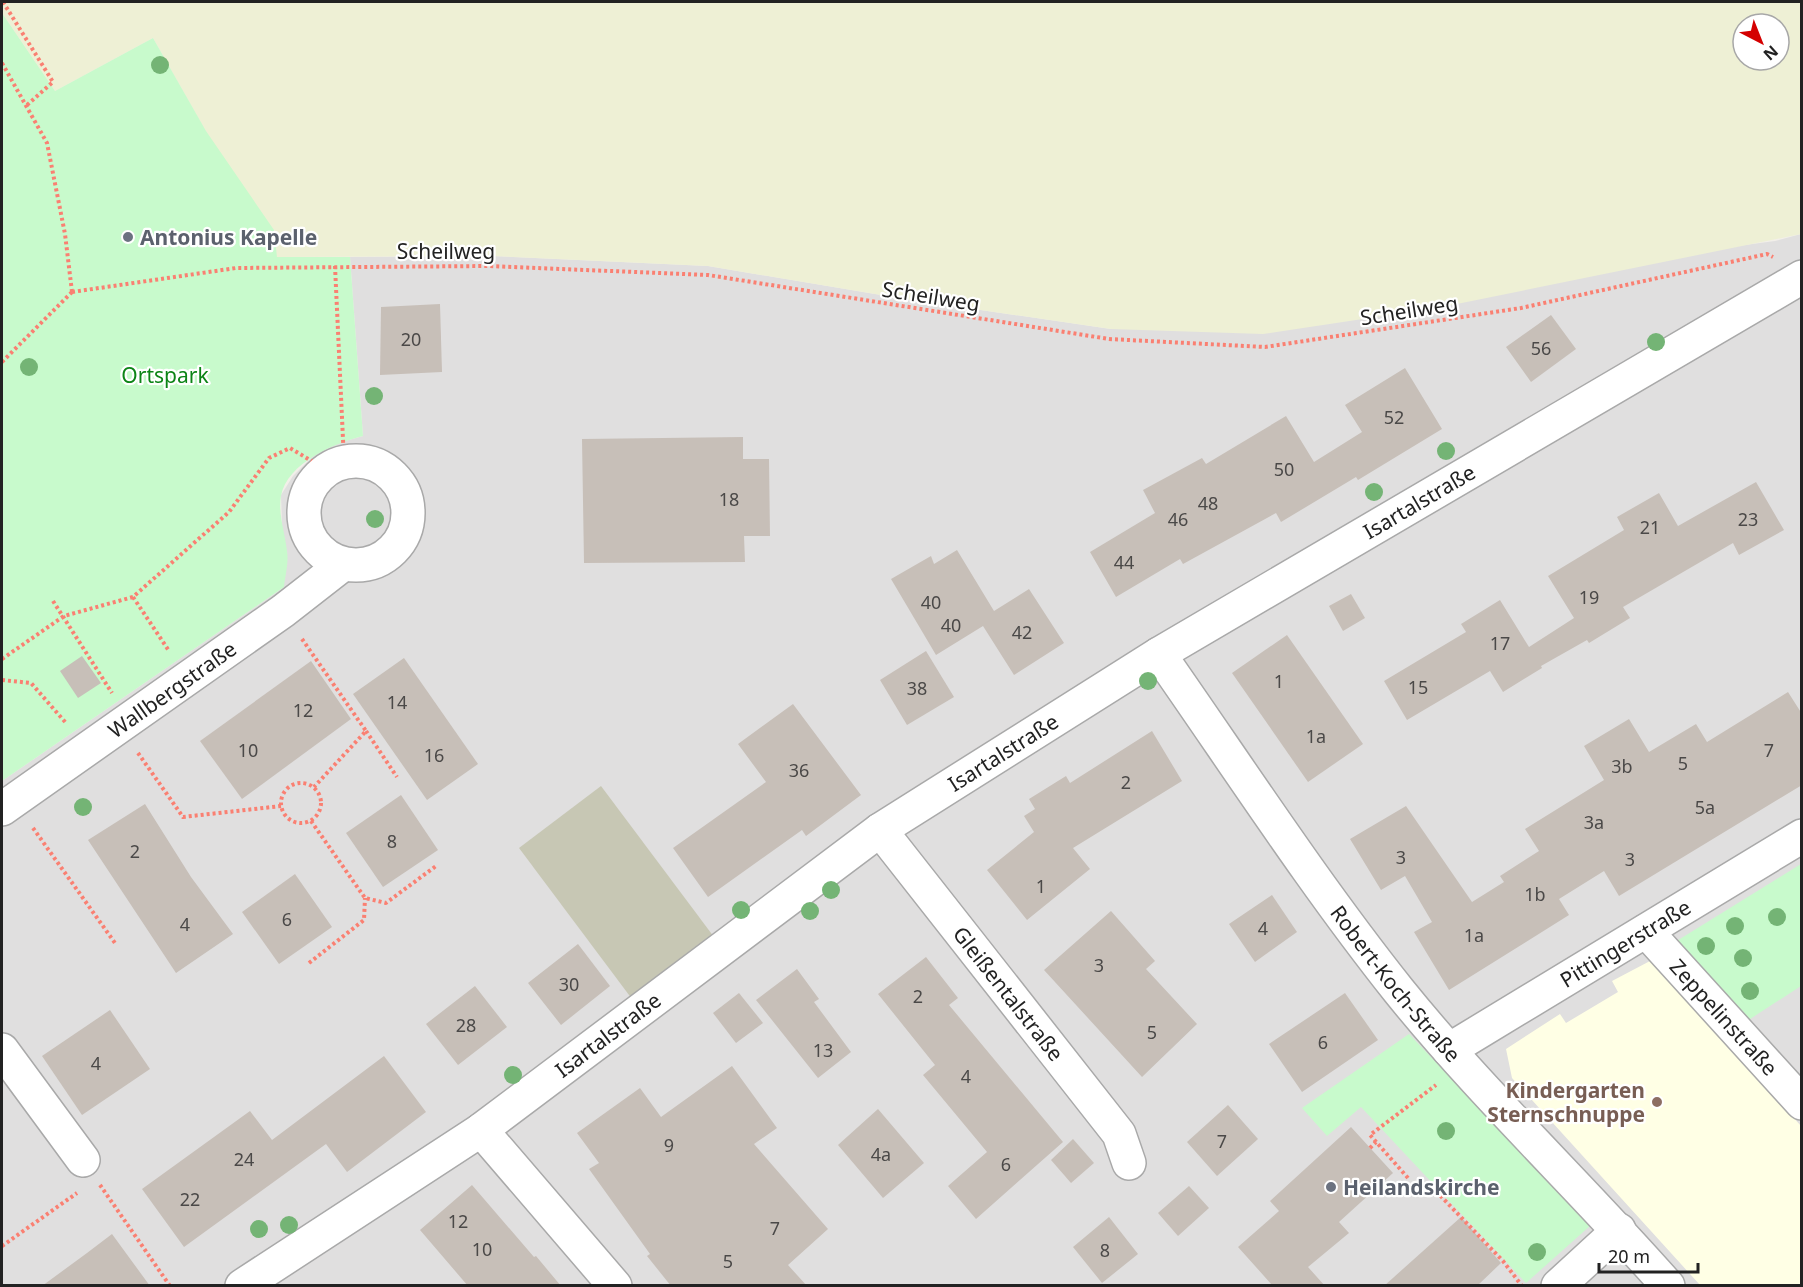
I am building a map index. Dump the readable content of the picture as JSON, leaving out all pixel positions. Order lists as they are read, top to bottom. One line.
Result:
{"streets":{"street":["Isartalstraße","Wallbergstraße","Pittingerstraße","Robert-Koch-Straße","Gleißentalstraße","Zeppelinstraße"],"path":["Scheilweg"]},"crossings":[["Scheilweg","Isartalstraße"],["Isartalstraße","Robert-Koch-Straße"],["Isartalstraße","Gleißentalstraße"],["Pittingerstraße","Robert-Koch-Straße"],["Pittingerstraße","Zeppelinstraße"]],"parks":["Ortspark"],"places":["Antonius Kapelle","Kindergarten Sternschnuppe","Heilandskirche"],"house_numbers":["20","56","52","50","18","48","46","23","21","44","19","40","40","42","17","1","15","38","14","12","1a","10","7","16","5","3b","36","2","5a","3a","8","2","3","3","1","1b","6","4","4","1a","3","30","2","28","5","6","13","4","4","7","9","4a","24","6","22","12","7","10","8","5"],"scale_bar":"20 m","north":"bottom right"}
